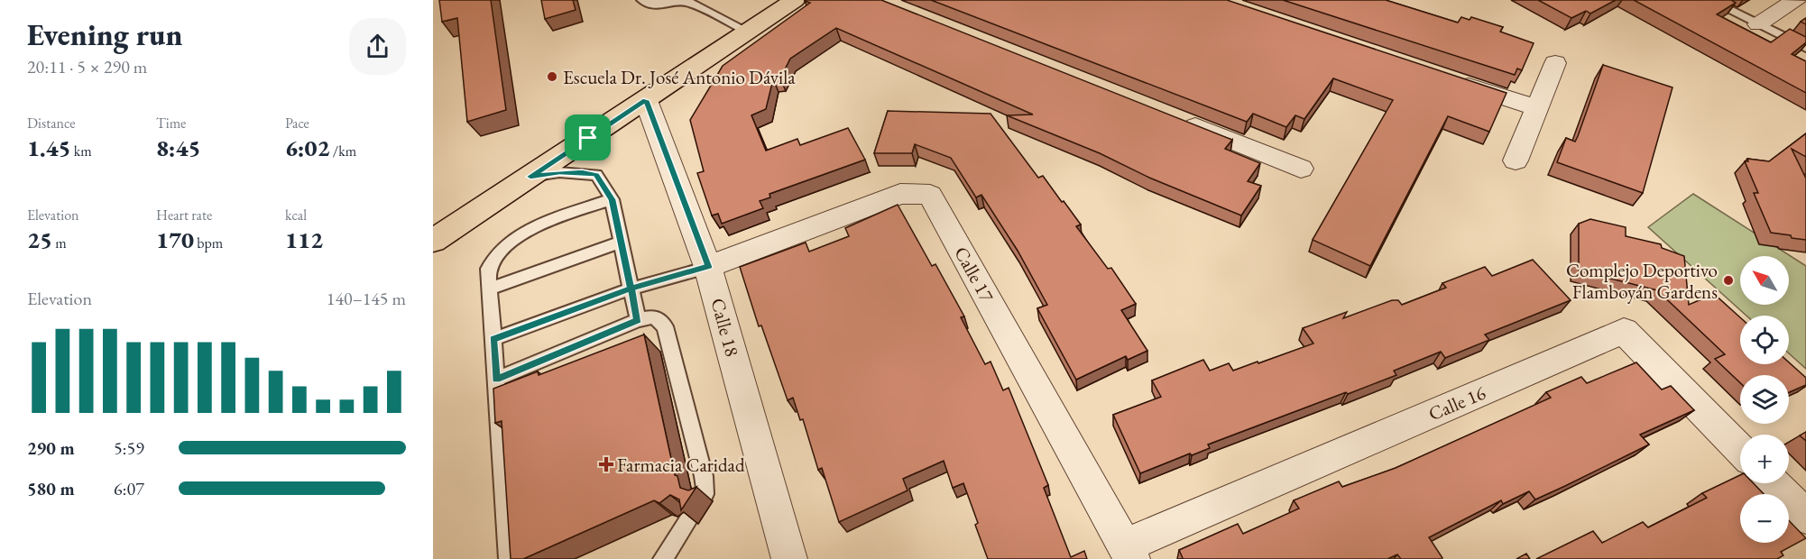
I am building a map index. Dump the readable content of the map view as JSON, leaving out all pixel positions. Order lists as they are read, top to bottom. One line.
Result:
{"streets":{"street":["Calle 17","Calle 18","Calle 16"]},"crossings":[["Calle 17","Calle 18"],["Calle 17","Calle 16"]],"places":{"other":["Escuela Dr. José Antonio Dávila","Complejo Deportivo Flamboyán Gardens"],"health":["Farmacia Caridad"]},"north":"top left","page":{"heading":["Evening run","20:11 · 5 × 290 m"],"stats":[["Distance","1.45 km"],["Time","8:45"],["Pace","6:02 /km"],["Elevation","25 m"],["Heart rate","170 bpm"],["kcal","112"]],"map_buttons":["+","−"],"chart":["Elevation","140–145 m"],"list":[{"name":"290 m","note":"5:59"},{"name":"580 m","note":"6:07"}]}}
